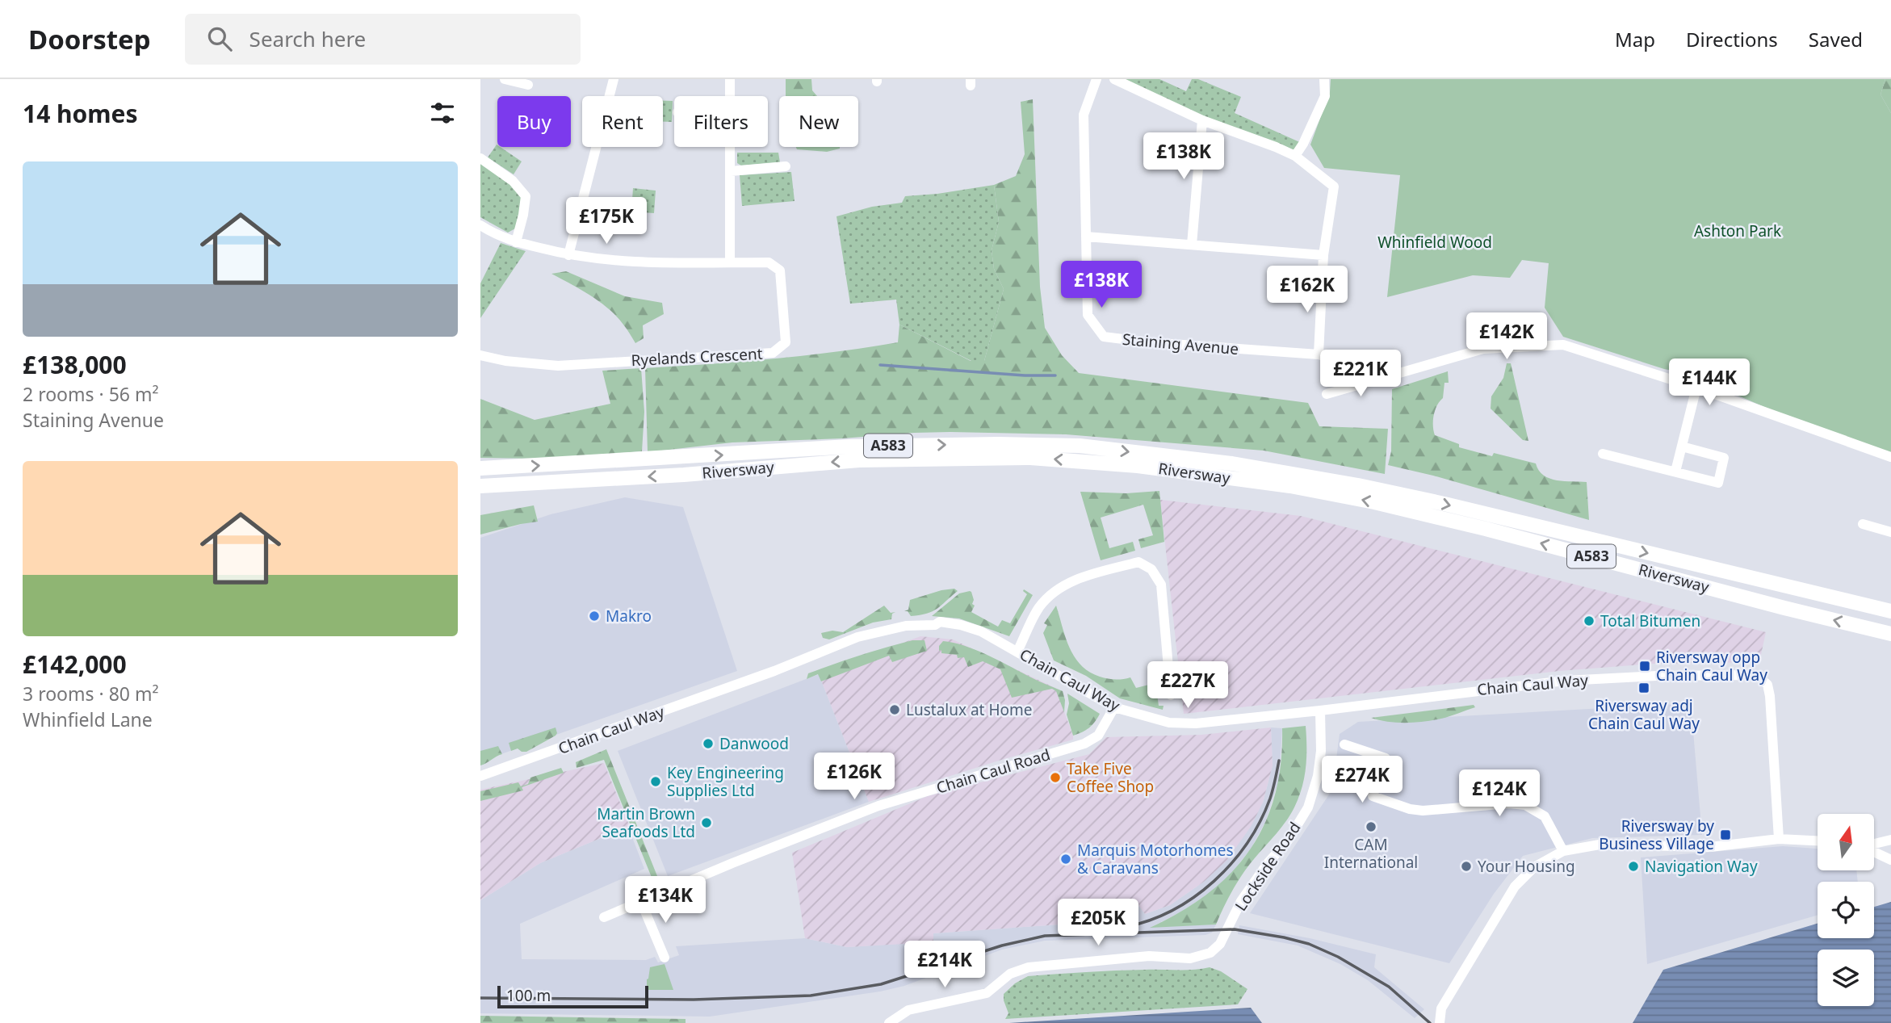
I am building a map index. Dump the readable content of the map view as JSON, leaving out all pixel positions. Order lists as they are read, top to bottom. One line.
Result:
{"streets":{"highway":["A583","Riversway"],"street":["Staining Avenue","Ryelands Crescent","Chain Caul Way","Chain Caul Road","Lockside Road"]},"crossings":[["A583","Riversway"],["Chain Caul Way","Chain Caul Road"],["Chain Caul Way","Lockside Road"]],"parks":["Ashton Park","Whinfield Wood"],"places":{"other":["Makro","Total Bitumen","Lustalux at Home","Danwood","Take Five Coffee Shop","Key Engineering Supplies Ltd","Martin Brown Seafoods Ltd","CAM International","Marquis Motorhomes & Caravans","Your Housing","Navigation Way"],"transit":["Riversway opp Chain Caul Way","Riversway adj Chain Caul Way","Riversway by Business Village"]},"scale_bar":"100 m","north":"top","page":{"header":"Doorstep","search":"Search here","nav":["Map","Directions","Saved"],"heading":"14 homes","chip":["Buy","Rent","Filters","New"],"price":["£138K","£175K","£138K","£162K","£142K","£221K","£144K","£227K","£126K","£274K","£124K","£134K","£205K","£214K"],"list":[{"name":"£138,000","note":"2 rooms · 56 m² · Staining Avenue"},{"name":"£142,000","note":"3 rooms · 80 m² · Whinfield Lane"}],"scale":"100 m"}}
